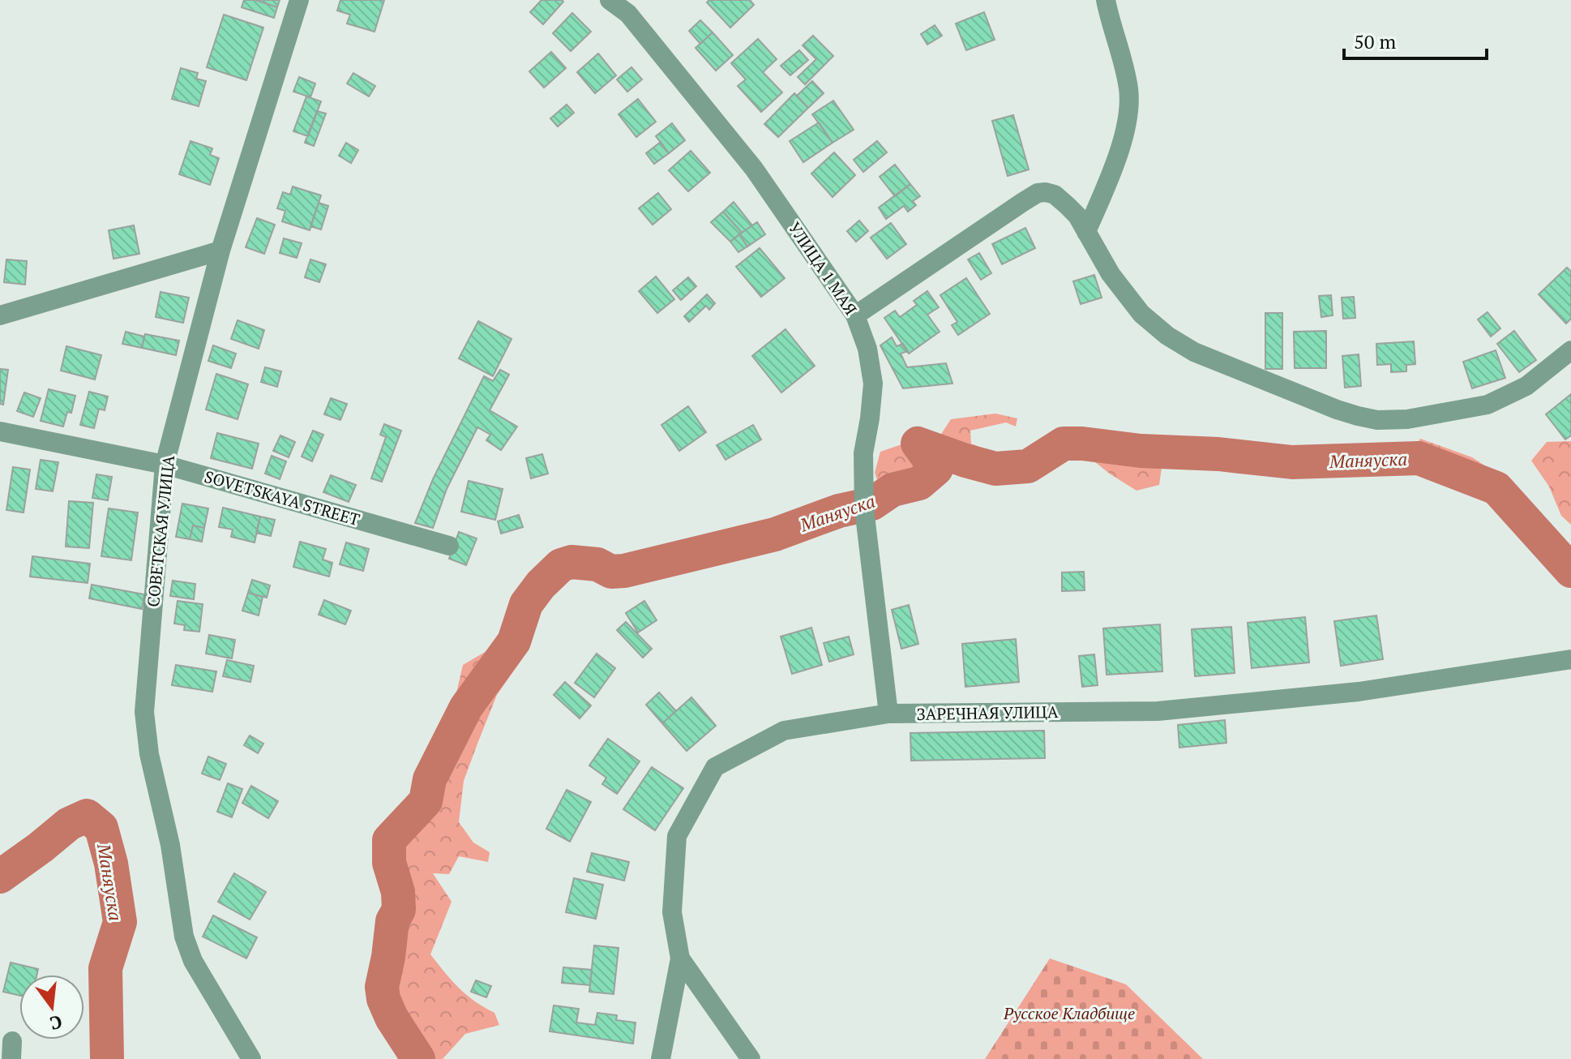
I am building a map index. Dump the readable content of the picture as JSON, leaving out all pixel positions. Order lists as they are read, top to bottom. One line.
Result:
{"streets":{"street":["УЛИЦА 1 МАЯ","SOVETSKAYA STREET","СОВЕТСКАЯ УЛИЦА","ЗАРЕЧНАЯ УЛИЦА"]},"crossings":[["УЛИЦА 1 МАЯ","ЗАРЕЧНАЯ УЛИЦА"],["SOVETSKAYA STREET","СОВЕТСКАЯ УЛИЦА"]],"water":["Маняуска"],"parks":["Русское Кладбище"],"scale_bar":"50 m","north":"bottom"}
